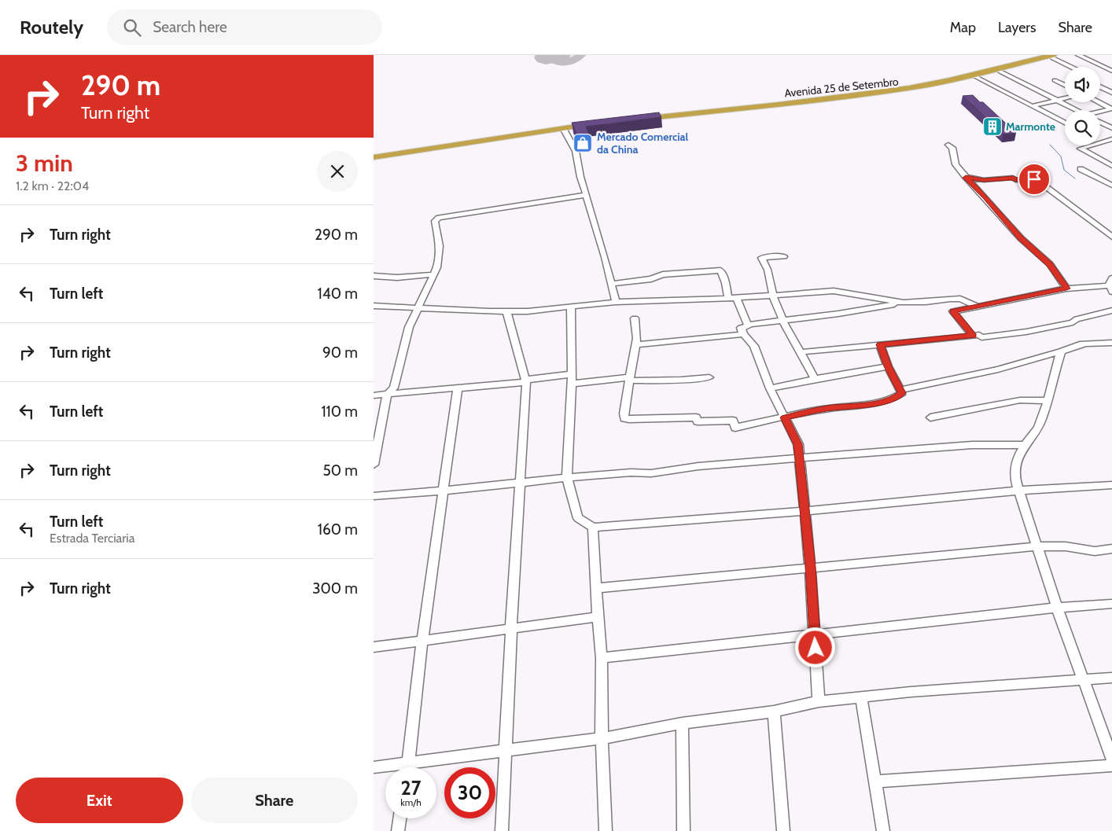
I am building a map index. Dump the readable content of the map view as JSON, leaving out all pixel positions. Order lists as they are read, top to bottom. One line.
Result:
{"streets":{"highway":["Avenida 25 de Setembro"]},"places":{"building":["Marmonte"],"shop":["Mercado Comercial da China"]},"page":{"header":"Routely","search":"Search here","nav":["Map","Layers","Share"],"turn":["290 m","Turn right"],"heading":["3 min","1.2 km · 22:04"],"list":[{"name":"Turn right","value":"290 m"},{"name":"Turn left","value":"140 m"},{"name":"Turn right","value":"90 m"},{"name":"Turn left","value":"110 m"},{"name":"Turn right","value":"50 m"},{"name":"Turn left","note":"Estrada Terciaria","value":"160 m"},{"name":"Turn right","value":"300 m"}],"speed":"27 km/h","limit":"30","buttons":["Exit","Share"]}}
